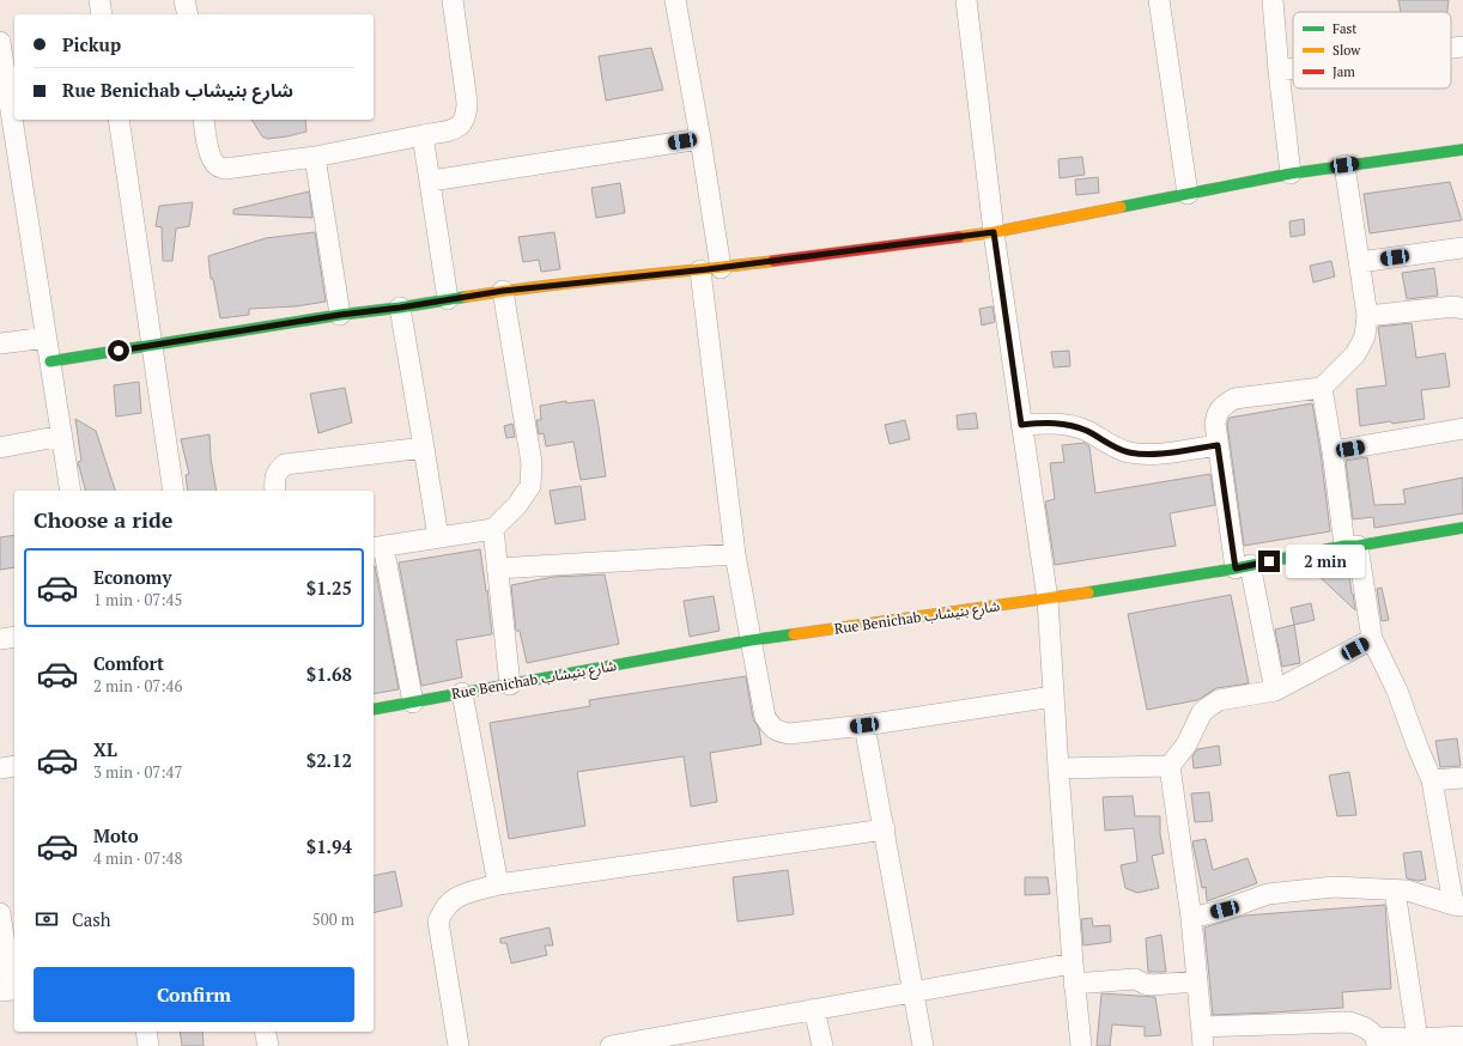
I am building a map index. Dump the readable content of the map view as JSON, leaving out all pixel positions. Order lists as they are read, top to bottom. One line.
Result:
{"streets":{"street":["Rue Benichab شارع بنيشاب"]},"legend":["Fast","Slow","Jam"],"page":{"banner":["Pickup","Rue Benichab شارع بنيشاب"],"heading":"Choose a ride","bubble":"2 min","list":[{"name":"Economy","note":"1 min · 07:45","value":"$1.25"},{"name":"Comfort","note":"2 min · 07:46","value":"$1.68"},{"name":"XL","note":"3 min · 07:47","value":"$2.12"},{"name":"Moto","note":"4 min · 07:48","value":"$1.94"}],"pay":["Cash","500 m"],"buttons":"Confirm"}}
